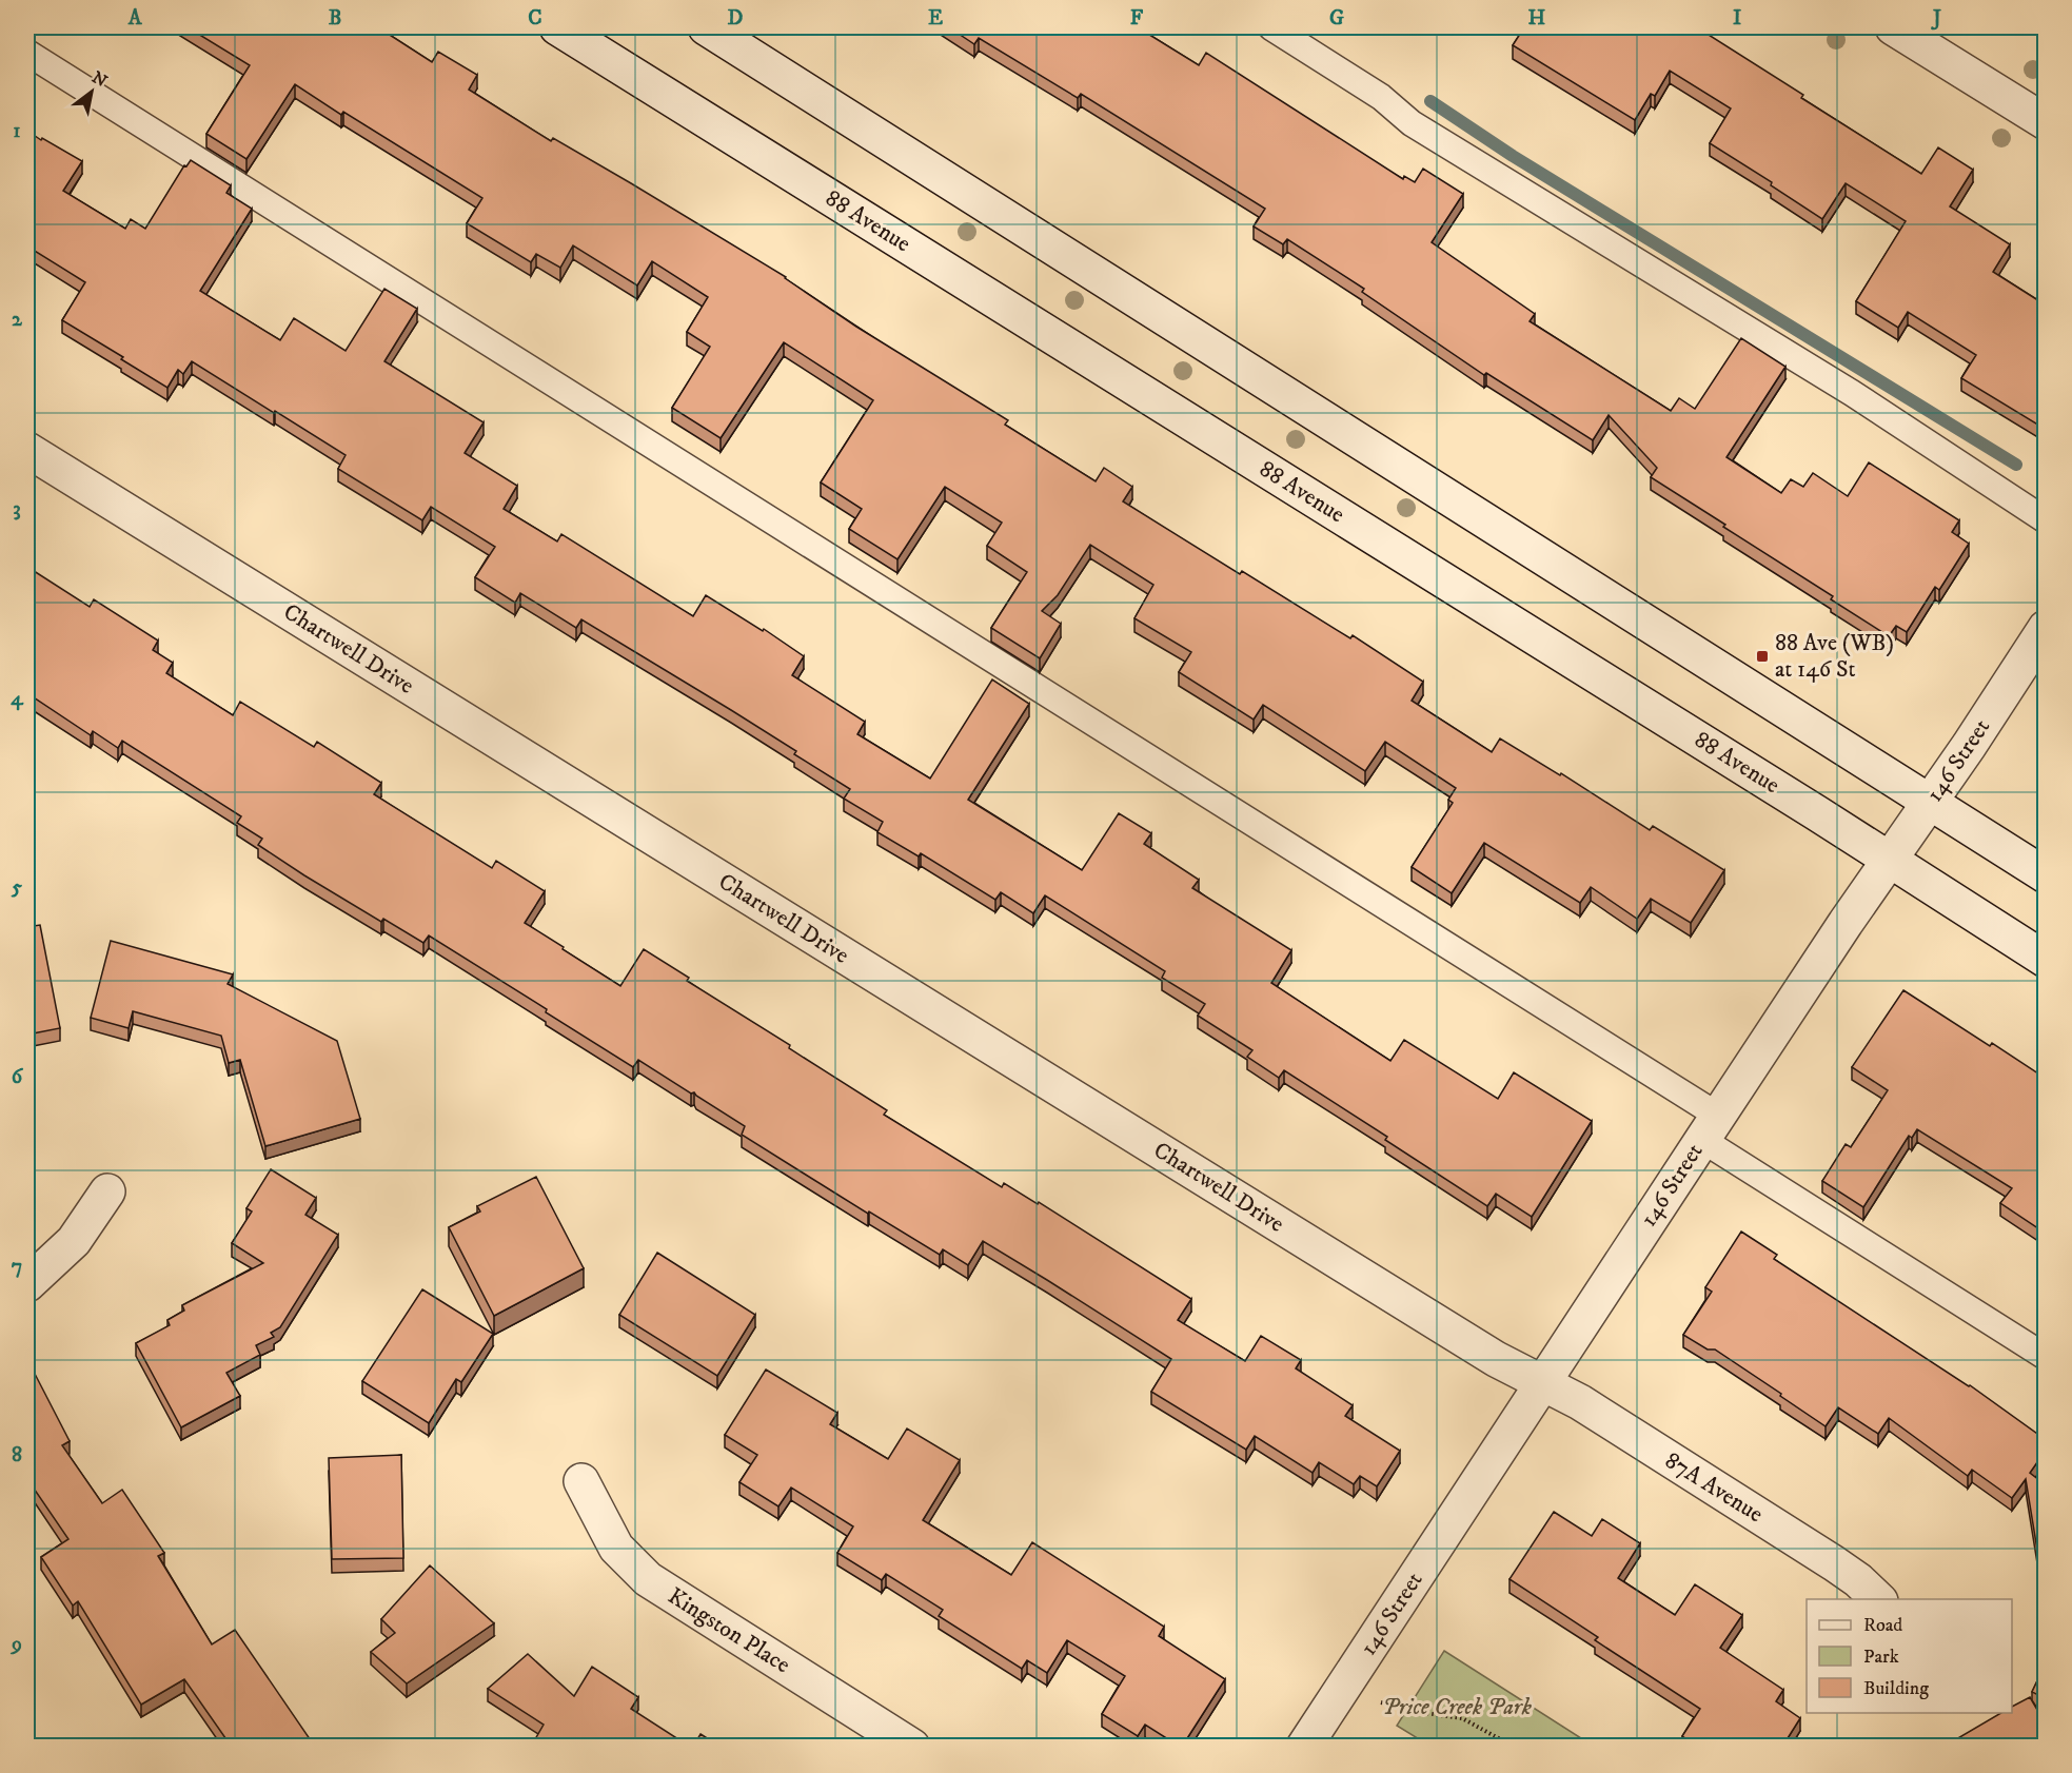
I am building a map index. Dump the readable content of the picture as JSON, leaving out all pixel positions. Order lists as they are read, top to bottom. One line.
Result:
{"streets":{"street":["88 Avenue","Chartwell Drive","146 Street","87A Avenue","Kingston Place"]},"crossings":[["88 Avenue","146 Street"],["Chartwell Drive","146 Street"],["Chartwell Drive","87A Avenue"],["146 Street","87A Avenue"]],"parks":["Price Creek Park"],"places":{"transit":["88 Ave (WB) at 146 St"]},"legend":["Road","Park","Building"],"north":"top right","grid":{"columns":["A","B","C","D","E","F","G","H","I","J"],"rows":["1","2","3","4","5","6","7","8","9"]}}
